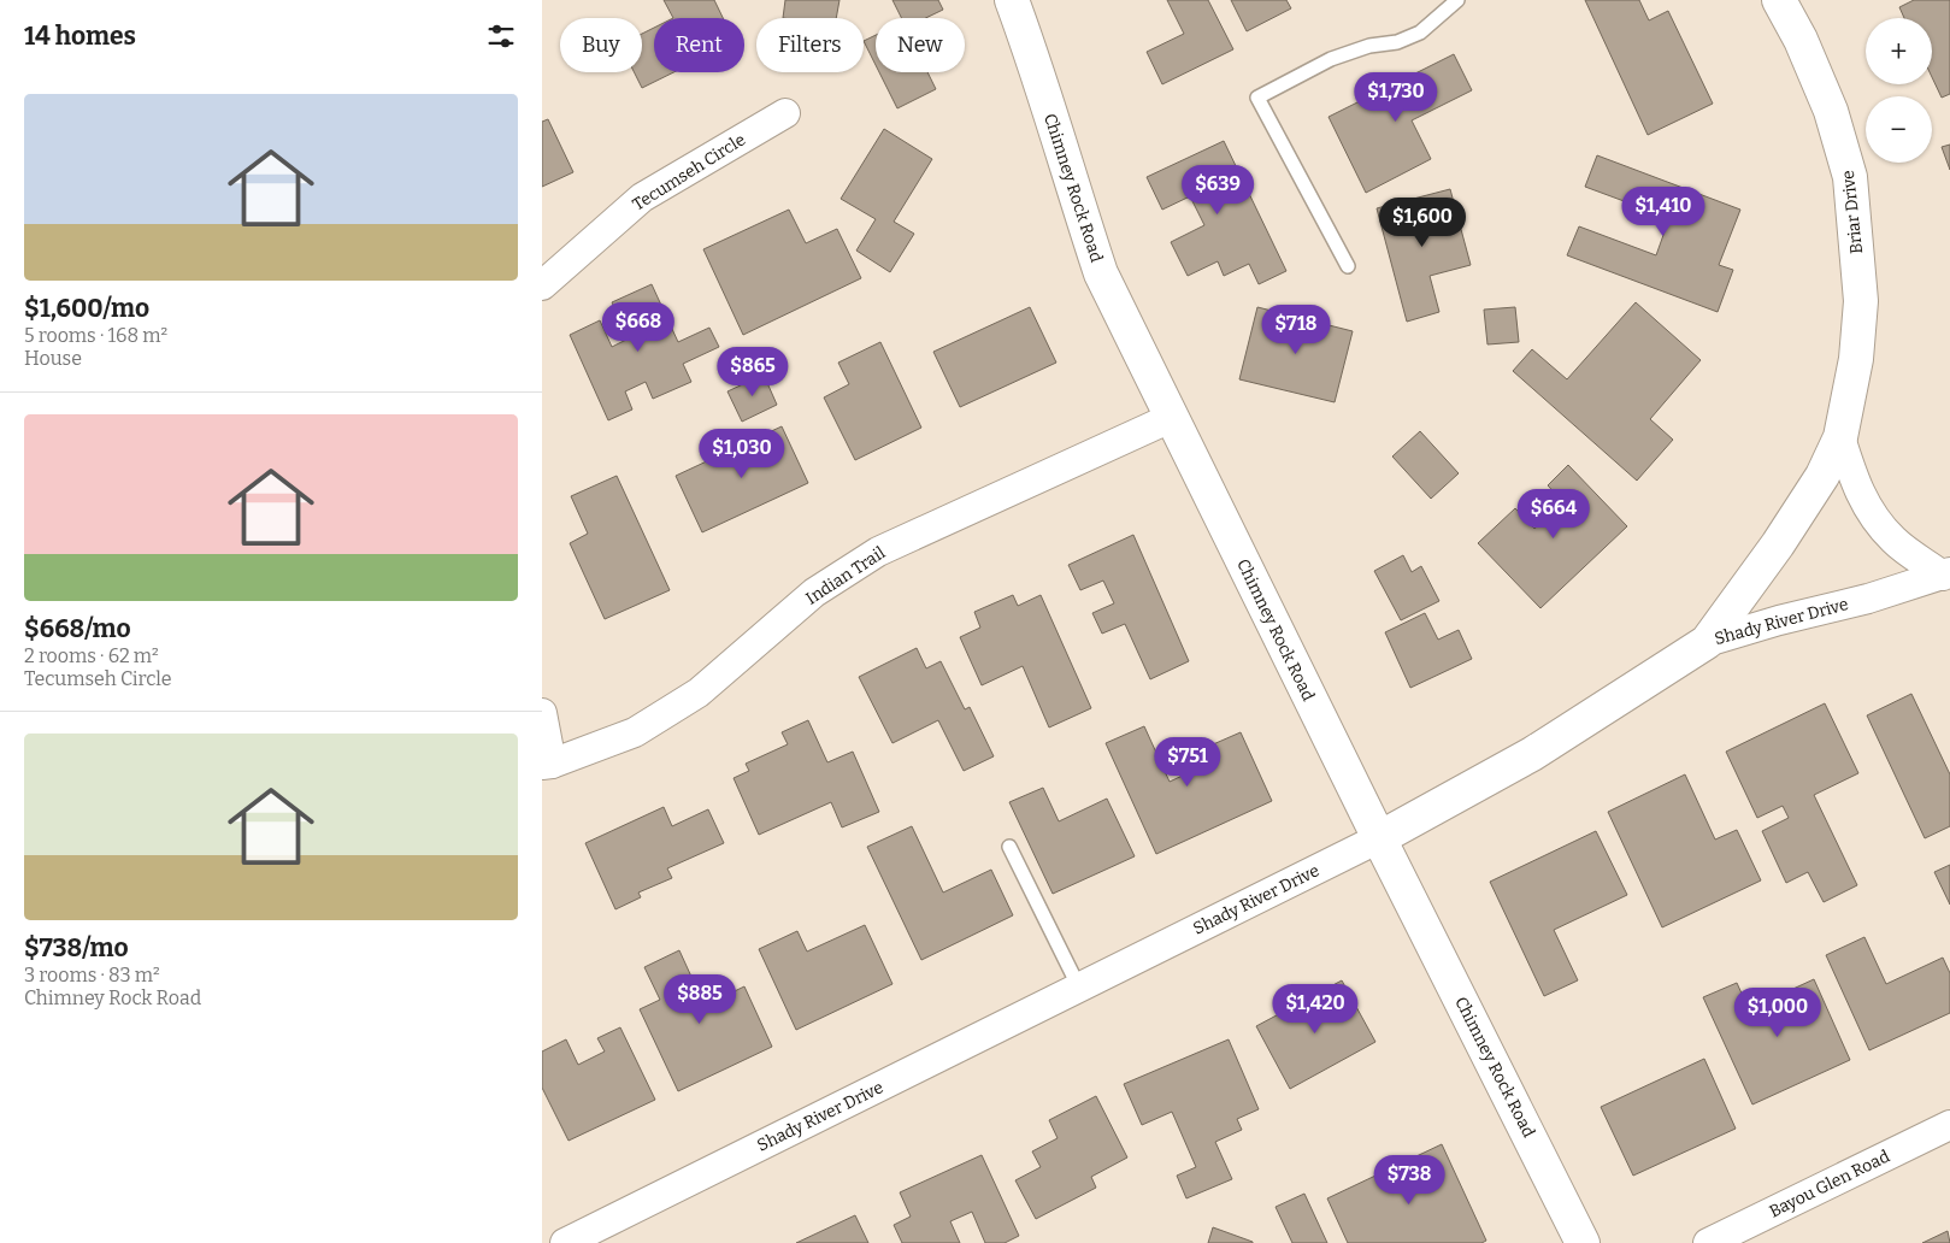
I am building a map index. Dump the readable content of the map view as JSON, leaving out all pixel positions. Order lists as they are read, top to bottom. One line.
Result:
{"streets":{"main road":["Chimney Rock Road","Briar Drive","Shady River Drive"],"street":["Tecumseh Circle","Indian Trail","Bayou Glen Road"]},"crossings":[["Chimney Rock Road","Indian Trail"],["Chimney Rock Road","Shady River Drive"],["Briar Drive","Shady River Drive"]],"page":{"heading":"14 homes","map_buttons":["+","−"],"chip":["Buy","Rent","Filters","New"],"list":[{"name":"$1,600/mo","note":"5 rooms · 168 m² · House"},{"name":"$668/mo","note":"2 rooms · 62 m² · Tecumseh Circle"},{"name":"$738/mo","note":"3 rooms · 83 m² · Chimney Rock Road"}],"price":["$1,730","$639","$1,410","$1,600","$668","$718","$865","$1,030","$664","$751","$885","$1,420","$1,000","$738"]}}
